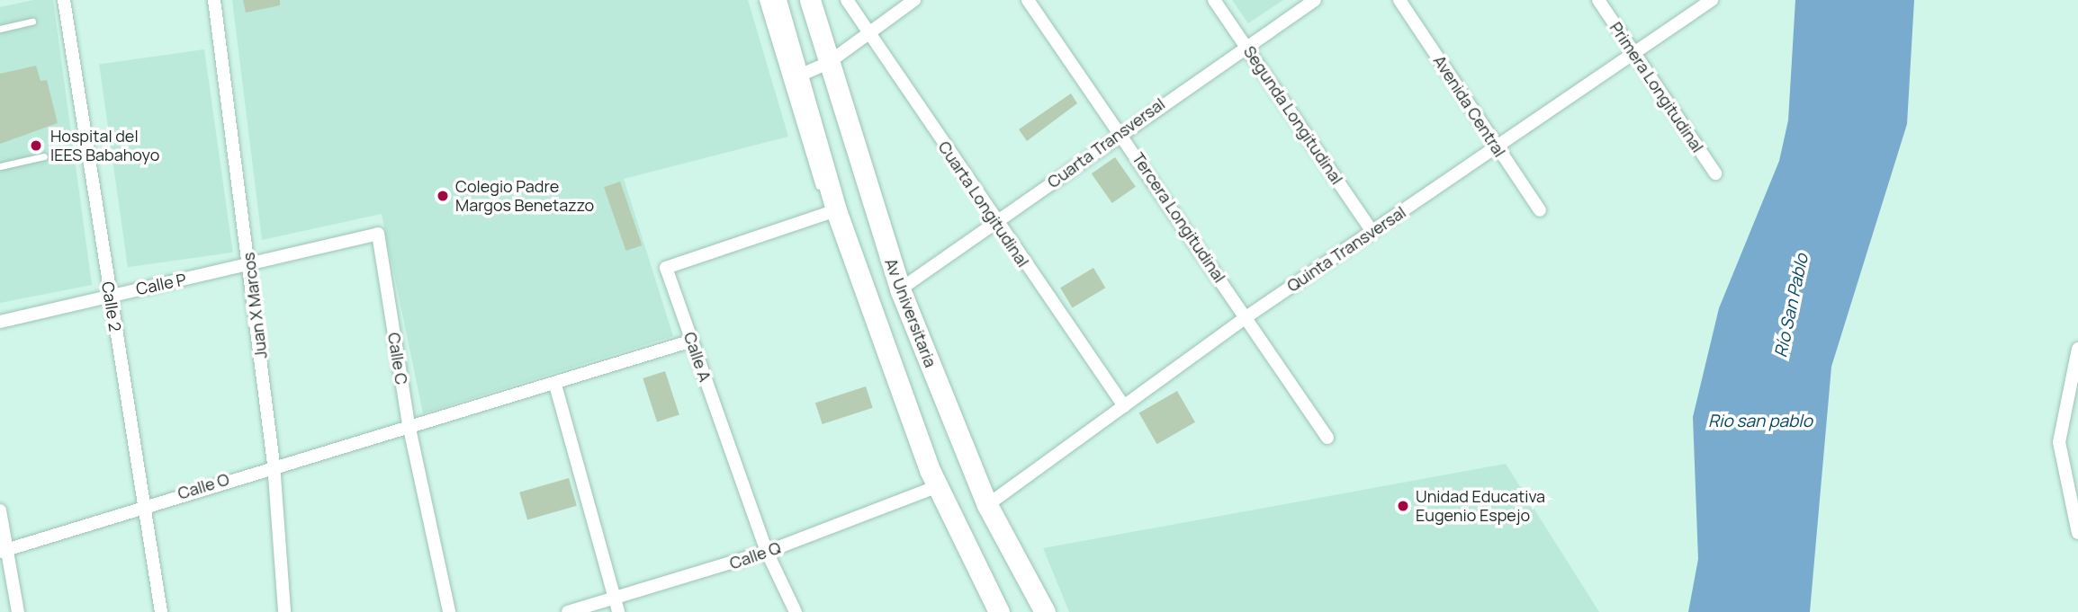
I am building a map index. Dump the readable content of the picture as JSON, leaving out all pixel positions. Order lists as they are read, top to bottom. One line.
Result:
{"streets":{"highway":["Av Universitaria"],"street":["Primera Longitudinal","Avenida Central","Segunda Longitudinal","Cuarta Transversal","Cuarta Longitudinal","Tercera Longitudinal","Quinta Transversal","Calle P","Juan X Marcos","Calle 2","Calle A","Calle C","Calle O","Calle Q"]},"crossings":[["Primera Longitudinal","Quinta Transversal"],["Avenida Central","Quinta Transversal"],["Segunda Longitudinal","Cuarta Transversal"],["Segunda Longitudinal","Quinta Transversal"],["Cuarta Transversal","Cuarta Longitudinal"],["Cuarta Transversal","Tercera Longitudinal"],["Cuarta Transversal","Av Universitaria"],["Cuarta Longitudinal","Quinta Transversal"],["Tercera Longitudinal","Quinta Transversal"],["Quinta Transversal","Av Universitaria"],["Calle P","Juan X Marcos"],["Calle P","Calle 2"],["Calle P","Calle C"],["Juan X Marcos","Calle C"],["Juan X Marcos","Calle O"],["Calle 2","Calle O"],["Calle A","Calle O"],["Calle A","Calle Q"],["Calle C","Calle O"]],"water":["Río San Pablo","Rio san pablo"],"places":["Hospital del IEES Babahoyo","Colegio Padre Margos Benetazzo","Unidad Educativa Eugenio Espejo"]}
